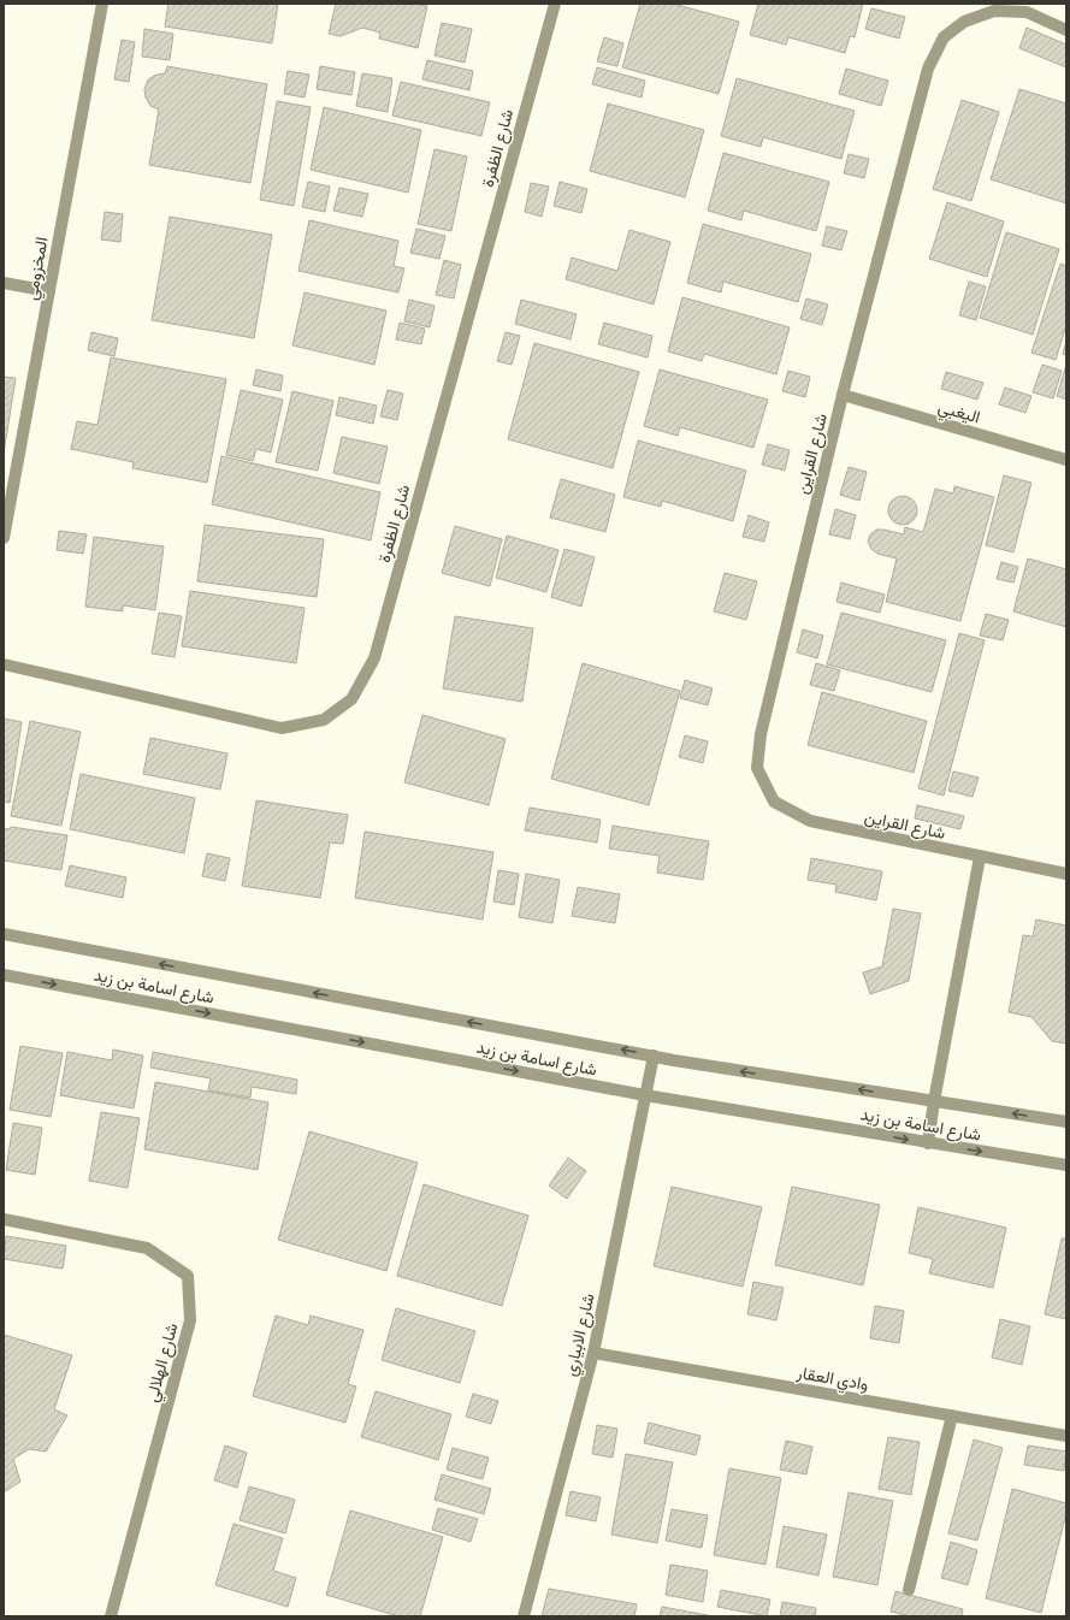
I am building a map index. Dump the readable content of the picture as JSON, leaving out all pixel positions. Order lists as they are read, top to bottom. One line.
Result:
{"streets":{"street":["شارع الظفرة","المخزومي","اليغبي","شارع القراين","شارع اسامة بن زيد","شارع الابياري","شارع الهلالي","وادي العقار"]},"crossings":[["اليغبي","شارع القراين"],["شارع اسامة بن زيد","شارع الابياري"],["شارع الابياري","وادي العقار"]]}
